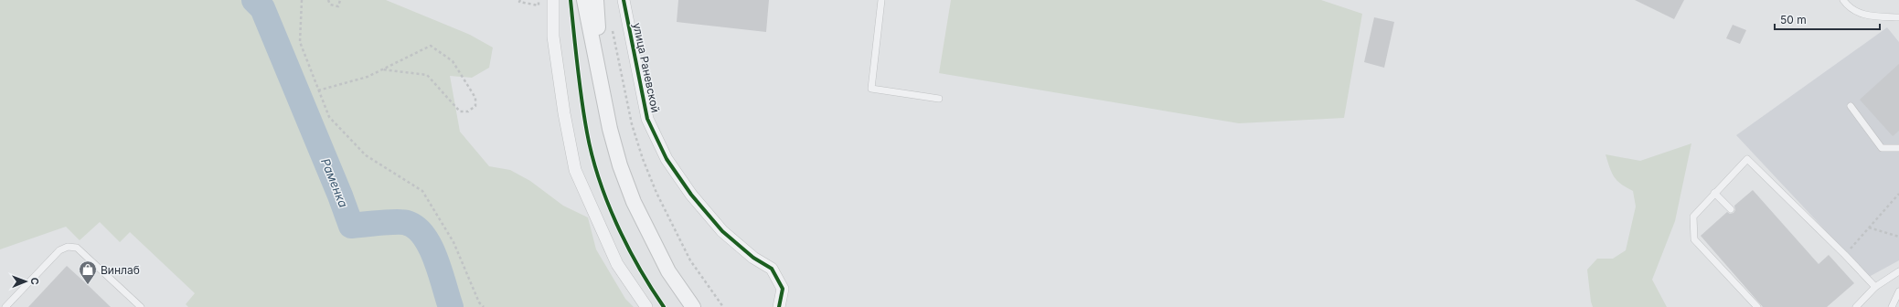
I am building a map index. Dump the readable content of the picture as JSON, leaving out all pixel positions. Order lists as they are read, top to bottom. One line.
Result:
{"streets":{"street":["улица Раневской"]},"water":["Раменка"],"places":{"shop":["Винлаб"]},"scale_bar":"50 m","north":"right"}
